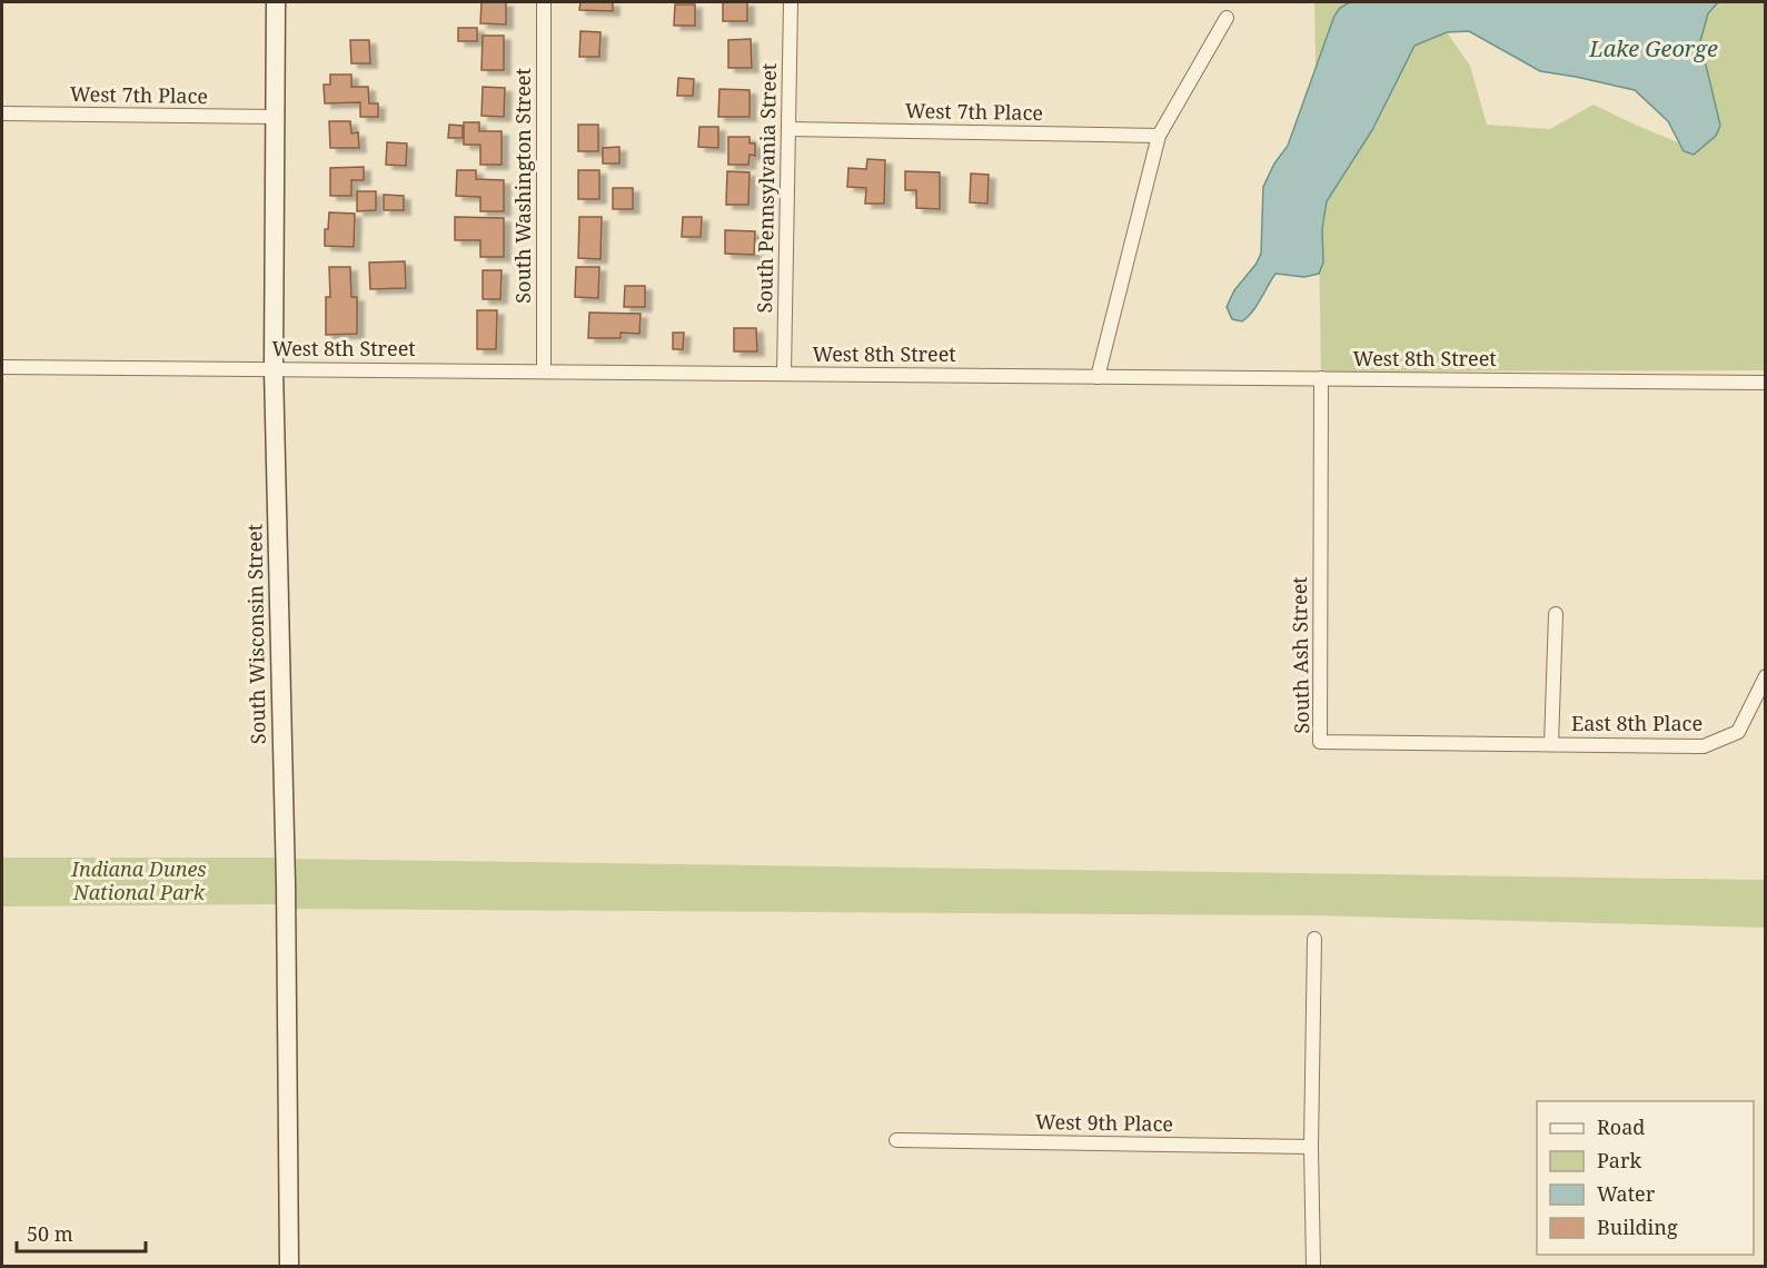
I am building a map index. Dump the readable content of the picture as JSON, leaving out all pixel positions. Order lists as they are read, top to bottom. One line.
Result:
{"streets":{"street":["West 7th Place","South Washington Street","South Pennsylvania Street","West 8th Street","South Wisconsin Street","South Ash Street","East 8th Place","West 9th Place"]},"crossings":[["West 7th Place","South Pennsylvania Street"],["West 7th Place","South Wisconsin Street"],["South Washington Street","West 8th Street"],["South Pennsylvania Street","West 8th Street"],["West 8th Street","South Wisconsin Street"],["West 8th Street","South Ash Street"],["South Ash Street","East 8th Place"]],"water":["Lake George"],"parks":["Indiana Dunes National Park"],"legend":["Road","Park","Water","Building"],"scale_bar":"50 m"}
